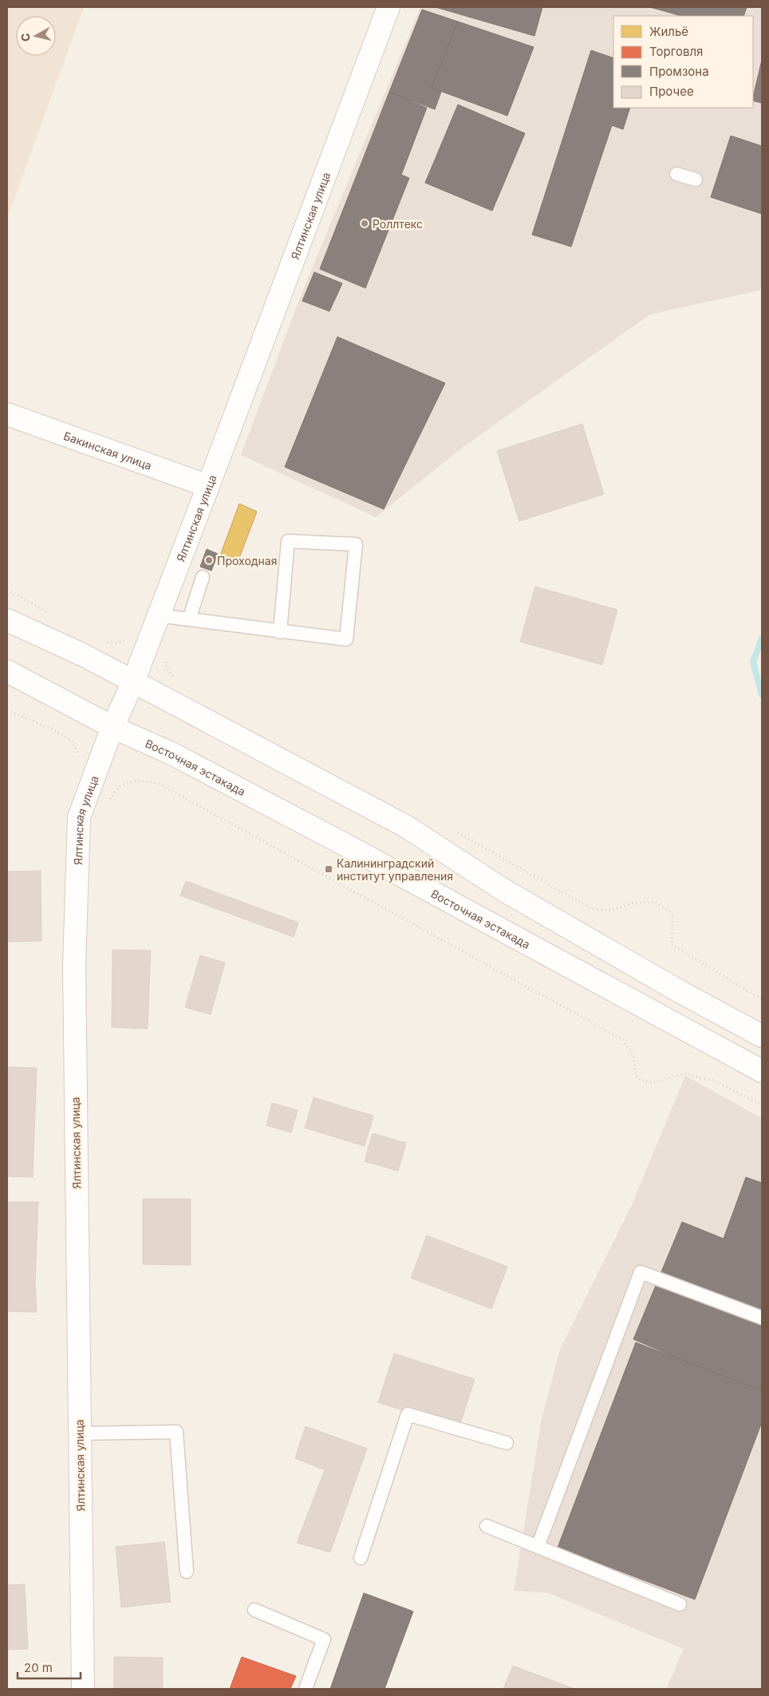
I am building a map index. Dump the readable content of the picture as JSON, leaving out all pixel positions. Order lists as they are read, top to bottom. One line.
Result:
{"streets":{"street":["Ялтинская улица","Бакинская улица","Восточная эстакада"]},"crossings":[["Ялтинская улица","Бакинская улица"],["Ялтинская улица","Восточная эстакада"]],"places":{"other":["Роллтекс","Проходная"],"transit":["Калининградский институт управления"]},"legend":["Жильё","Торговля","Промзона","Прочее"],"scale_bar":"20 m","north":"left"}
